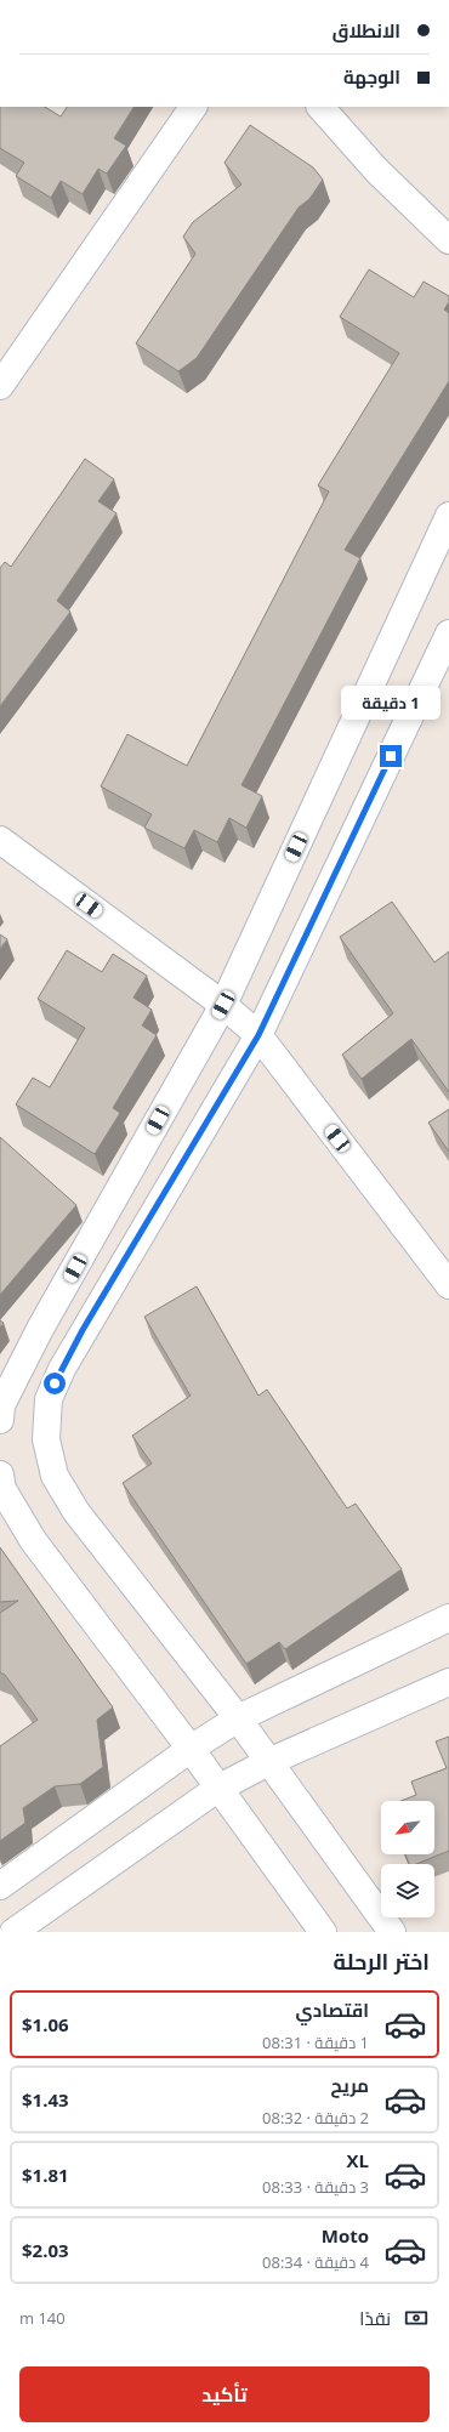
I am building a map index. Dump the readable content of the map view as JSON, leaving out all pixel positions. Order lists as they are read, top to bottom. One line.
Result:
{"north":"bottom left","page":{"banner":["الانطلاق","الوجهة"],"bubble":"1 دقيقة","heading":"اختر الرحلة","list":[{"name":"اقتصادي","note":"1 دقيقة · 08:31","value":"$1.06"},{"name":"مريح","note":"2 دقيقة · 08:32","value":"$1.43"},{"name":"XL","note":"3 دقيقة · 08:33","value":"$1.81"},{"name":"Moto","note":"4 دقيقة · 08:34","value":"$2.03"}],"pay":["نقدًا","140 m"],"buttons":"تأكيد"}}
